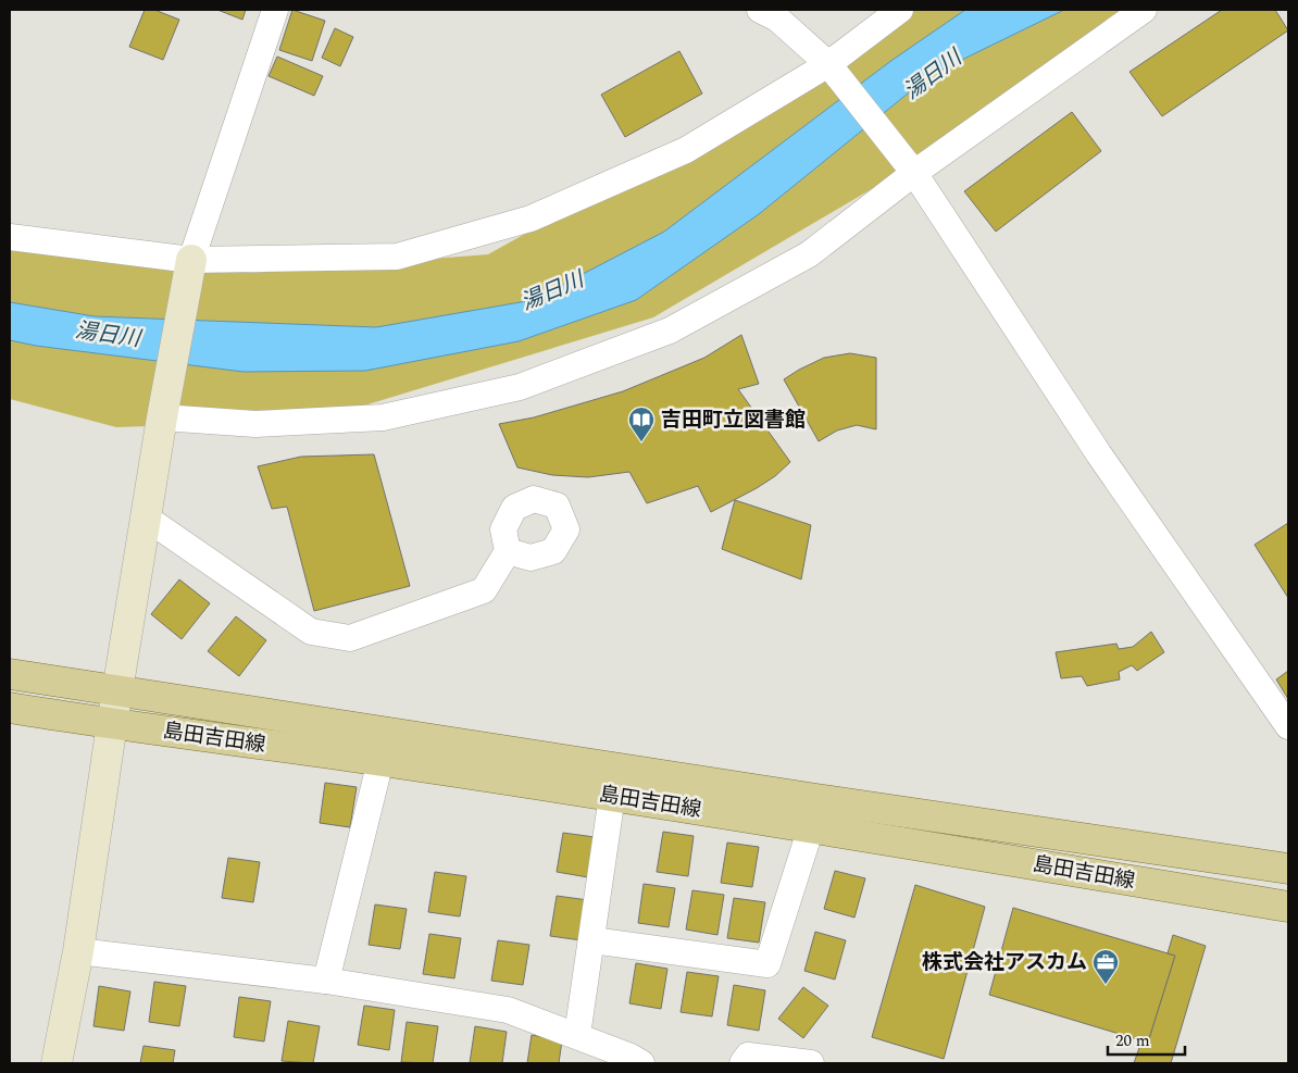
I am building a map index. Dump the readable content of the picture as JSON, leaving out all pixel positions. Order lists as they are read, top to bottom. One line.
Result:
{"streets":{"main road":["島田吉田線"]},"water":["湯日川"],"places":{"library":["吉田町立図書館"],"office":["株式会社アスカム"]},"scale_bar":"20 m"}
